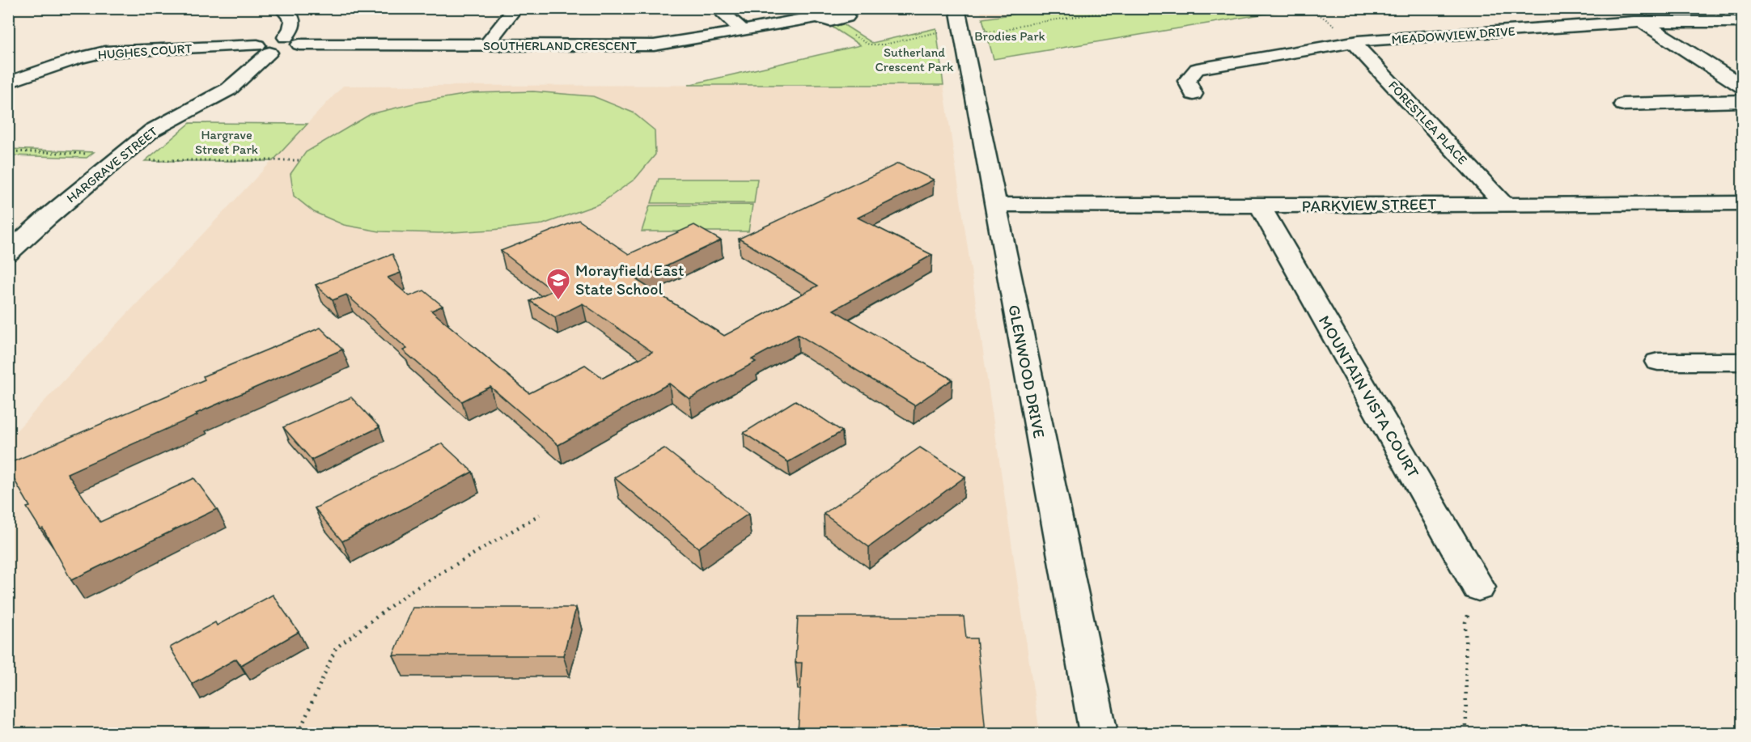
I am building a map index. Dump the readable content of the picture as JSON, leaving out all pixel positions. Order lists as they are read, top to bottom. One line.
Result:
{"streets":{"street":["MEADOWVIEW DRIVE","SOUTHERLAND CRESCENT","HUGHES COURT","FORESTLEA PLACE","HARGRAVE STREET","PARKVIEW STREET","GLENWOOD DRIVE","MOUNTAIN VISTA COURT"]},"crossings":[["MEADOWVIEW DRIVE","FORESTLEA PLACE"],["SOUTHERLAND CRESCENT","HUGHES COURT"],["SOUTHERLAND CRESCENT","HARGRAVE STREET"],["HUGHES COURT","HARGRAVE STREET"],["FORESTLEA PLACE","PARKVIEW STREET"],["PARKVIEW STREET","GLENWOOD DRIVE"],["PARKVIEW STREET","MOUNTAIN VISTA COURT"]],"parks":["Brodies Park","Sutherland Crescent Park","Hargrave Street Park"],"places":{"school or university":["Morayfield East State School"]}}
